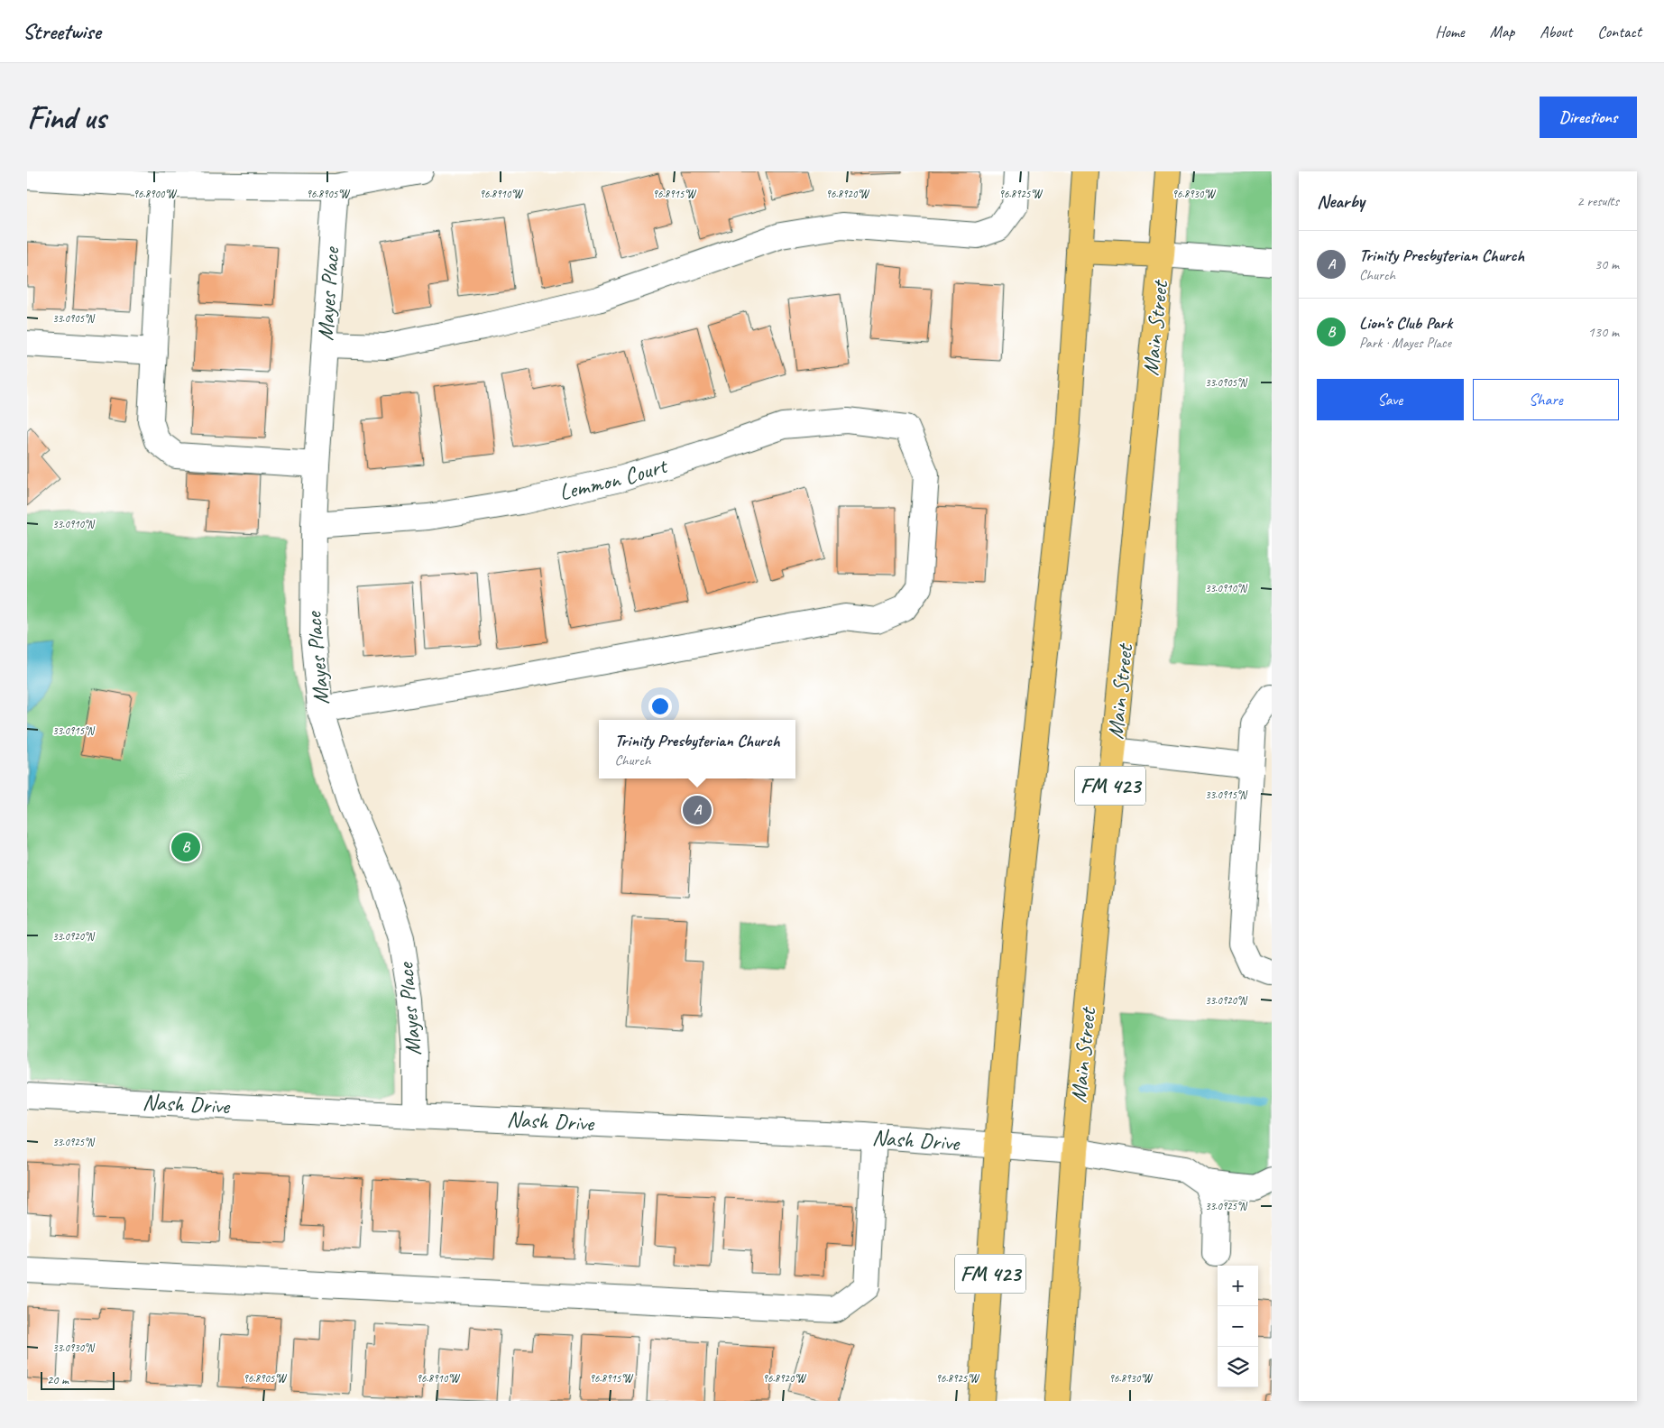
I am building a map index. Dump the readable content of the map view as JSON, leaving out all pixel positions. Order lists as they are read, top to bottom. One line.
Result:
{"streets":{"main road":["Main Street","FM 423"],"street":["Mayes Place","Lemmon Court","Nash Drive"]},"crossings":[["Mayes Place","Lemmon Court"],["Mayes Place","Nash Drive"],["Main Street","Nash Drive"],["FM 423","Nash Drive"]],"scale_bar":"20 m","page":{"header":"Streetwise","nav":["Home","Map","About","Contact"],"buttons":["Directions",["Save","Share"]],"title":"Find us","heading":["Nearby","2 results"],"list":[{"mark":"A","name":"Trinity Presbyterian Church","note":"Church","value":"30 m"},{"mark":"B","name":"Lion's Club Park","note":"Park · Mayes Place","value":"130 m"}],"popup":["Trinity Presbyterian Church","Church"],"pins":["A","B"],"map_buttons":["+","−"],"scale":"20 m"},"coordinates":["96.8900°W","96.8905°W","96.8910°W","96.8915°W","96.8920°W","96.8925°W","96.8930°W","33.0905°N","33.0910°N","33.0915°N","33.0920°N","33.0925°N","33.0930°N"]}
